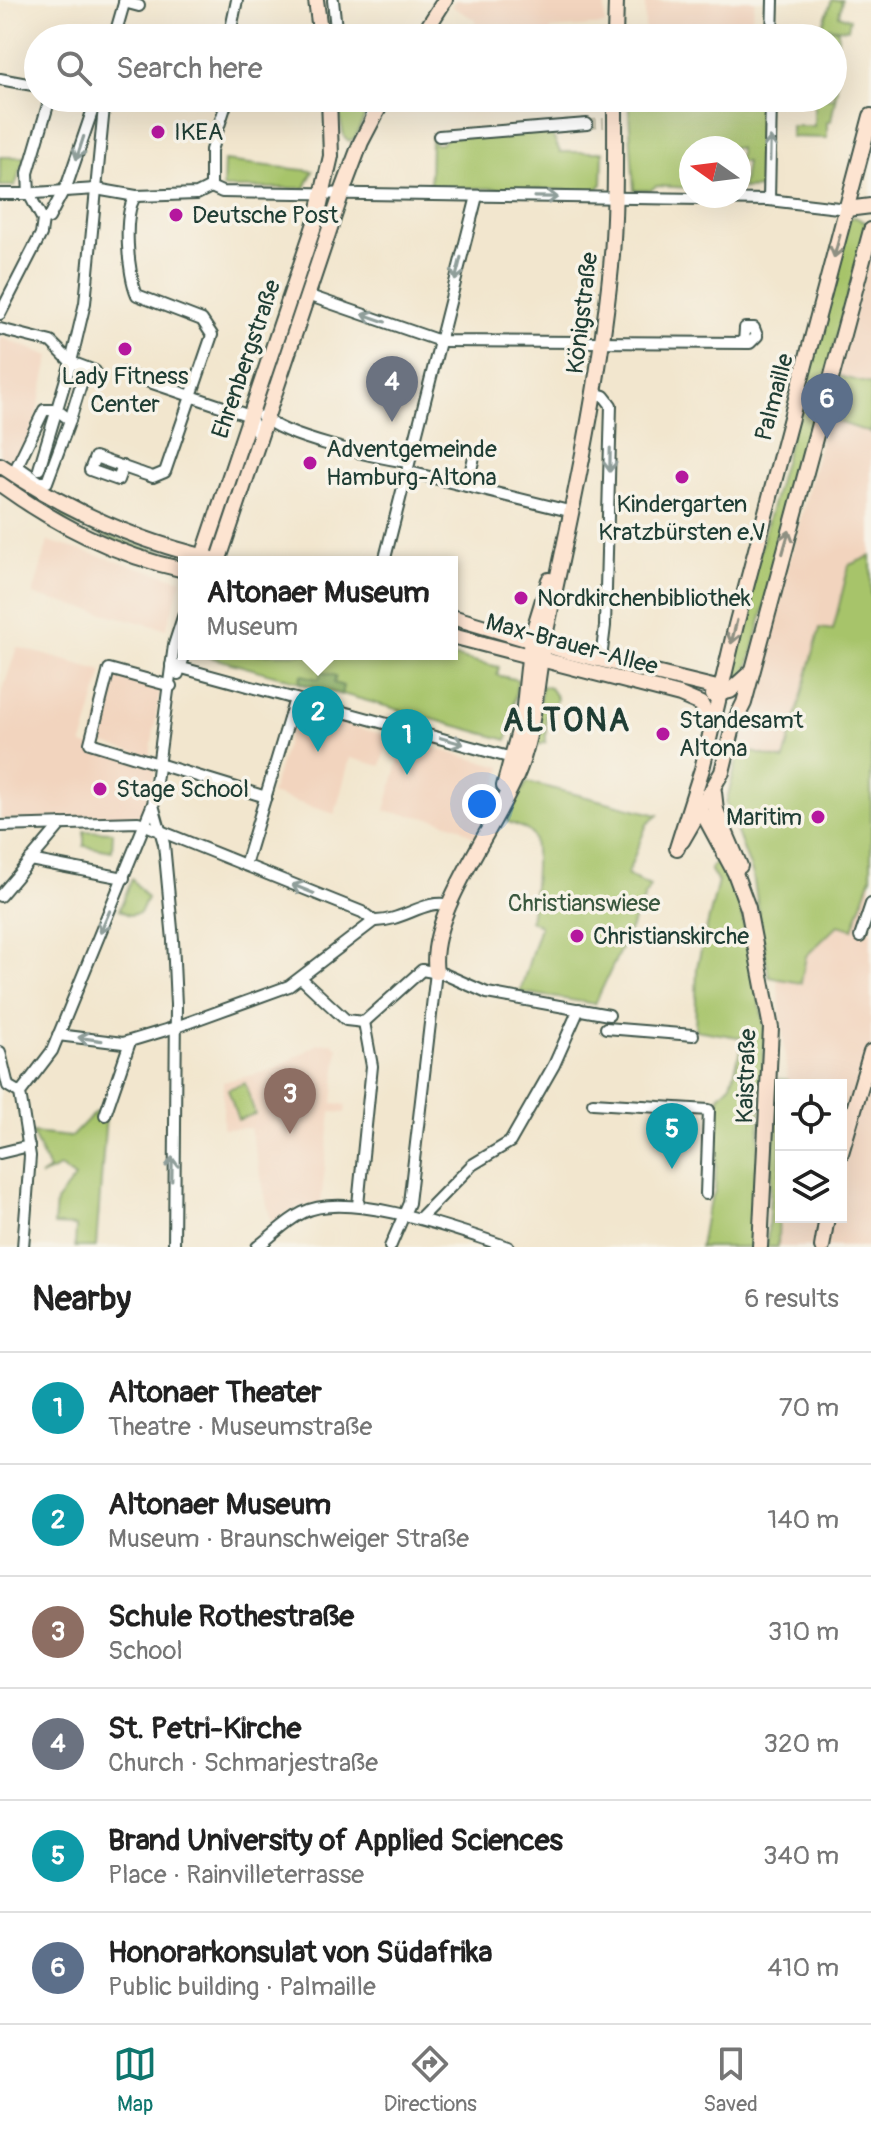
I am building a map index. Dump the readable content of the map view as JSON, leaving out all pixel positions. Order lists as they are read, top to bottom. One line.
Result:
{"streets":{"main road":["Königstraße","Ehrenbergstraße","Palmaille","Max-Brauer-Allee","Kaistraße"]},"crossings":[["Königstraße","Max-Brauer-Allee"],["Palmaille","Max-Brauer-Allee"],["Palmaille","Kaistraße"]],"districts":["ALTONA"],"parks":["Christianswiese"],"places":["IKEA","Deutsche Post","Lady Fitness Center","Adventgemeinde Hamburg-Altona","Kindergarten Kratzbürsten e.V","Nordkirchenbibliothek","Standesamt Altona","Stage School","Maritim","Christianskirche"],"north":"left","page":{"search":"Search here","pins":["4","6","2","1","3","5"],"popup":["Altonaer Museum","Museum"],"heading":["Nearby","6 results"],"list":[{"mark":"1","name":"Altonaer Theater","note":"Theatre · Museumstraße","value":"70 m"},{"mark":"2","name":"Altonaer Museum","note":"Museum · Braunschweiger Straße","value":"140 m"},{"mark":"3","name":"Schule Rothestraße","note":"School","value":"310 m"},{"mark":"4","name":"St. Petri-Kirche","note":"Church · Schmarjestraße","value":"320 m"},{"mark":"5","name":"Brand University of Applied Sciences","note":"Place · Rainvilleterrasse","value":"340 m"},{"mark":"6","name":"Honorarkonsulat von Südafrika","note":"Public building · Palmaille","value":"410 m"}],"nav":["Map","Directions","Saved"]}}
